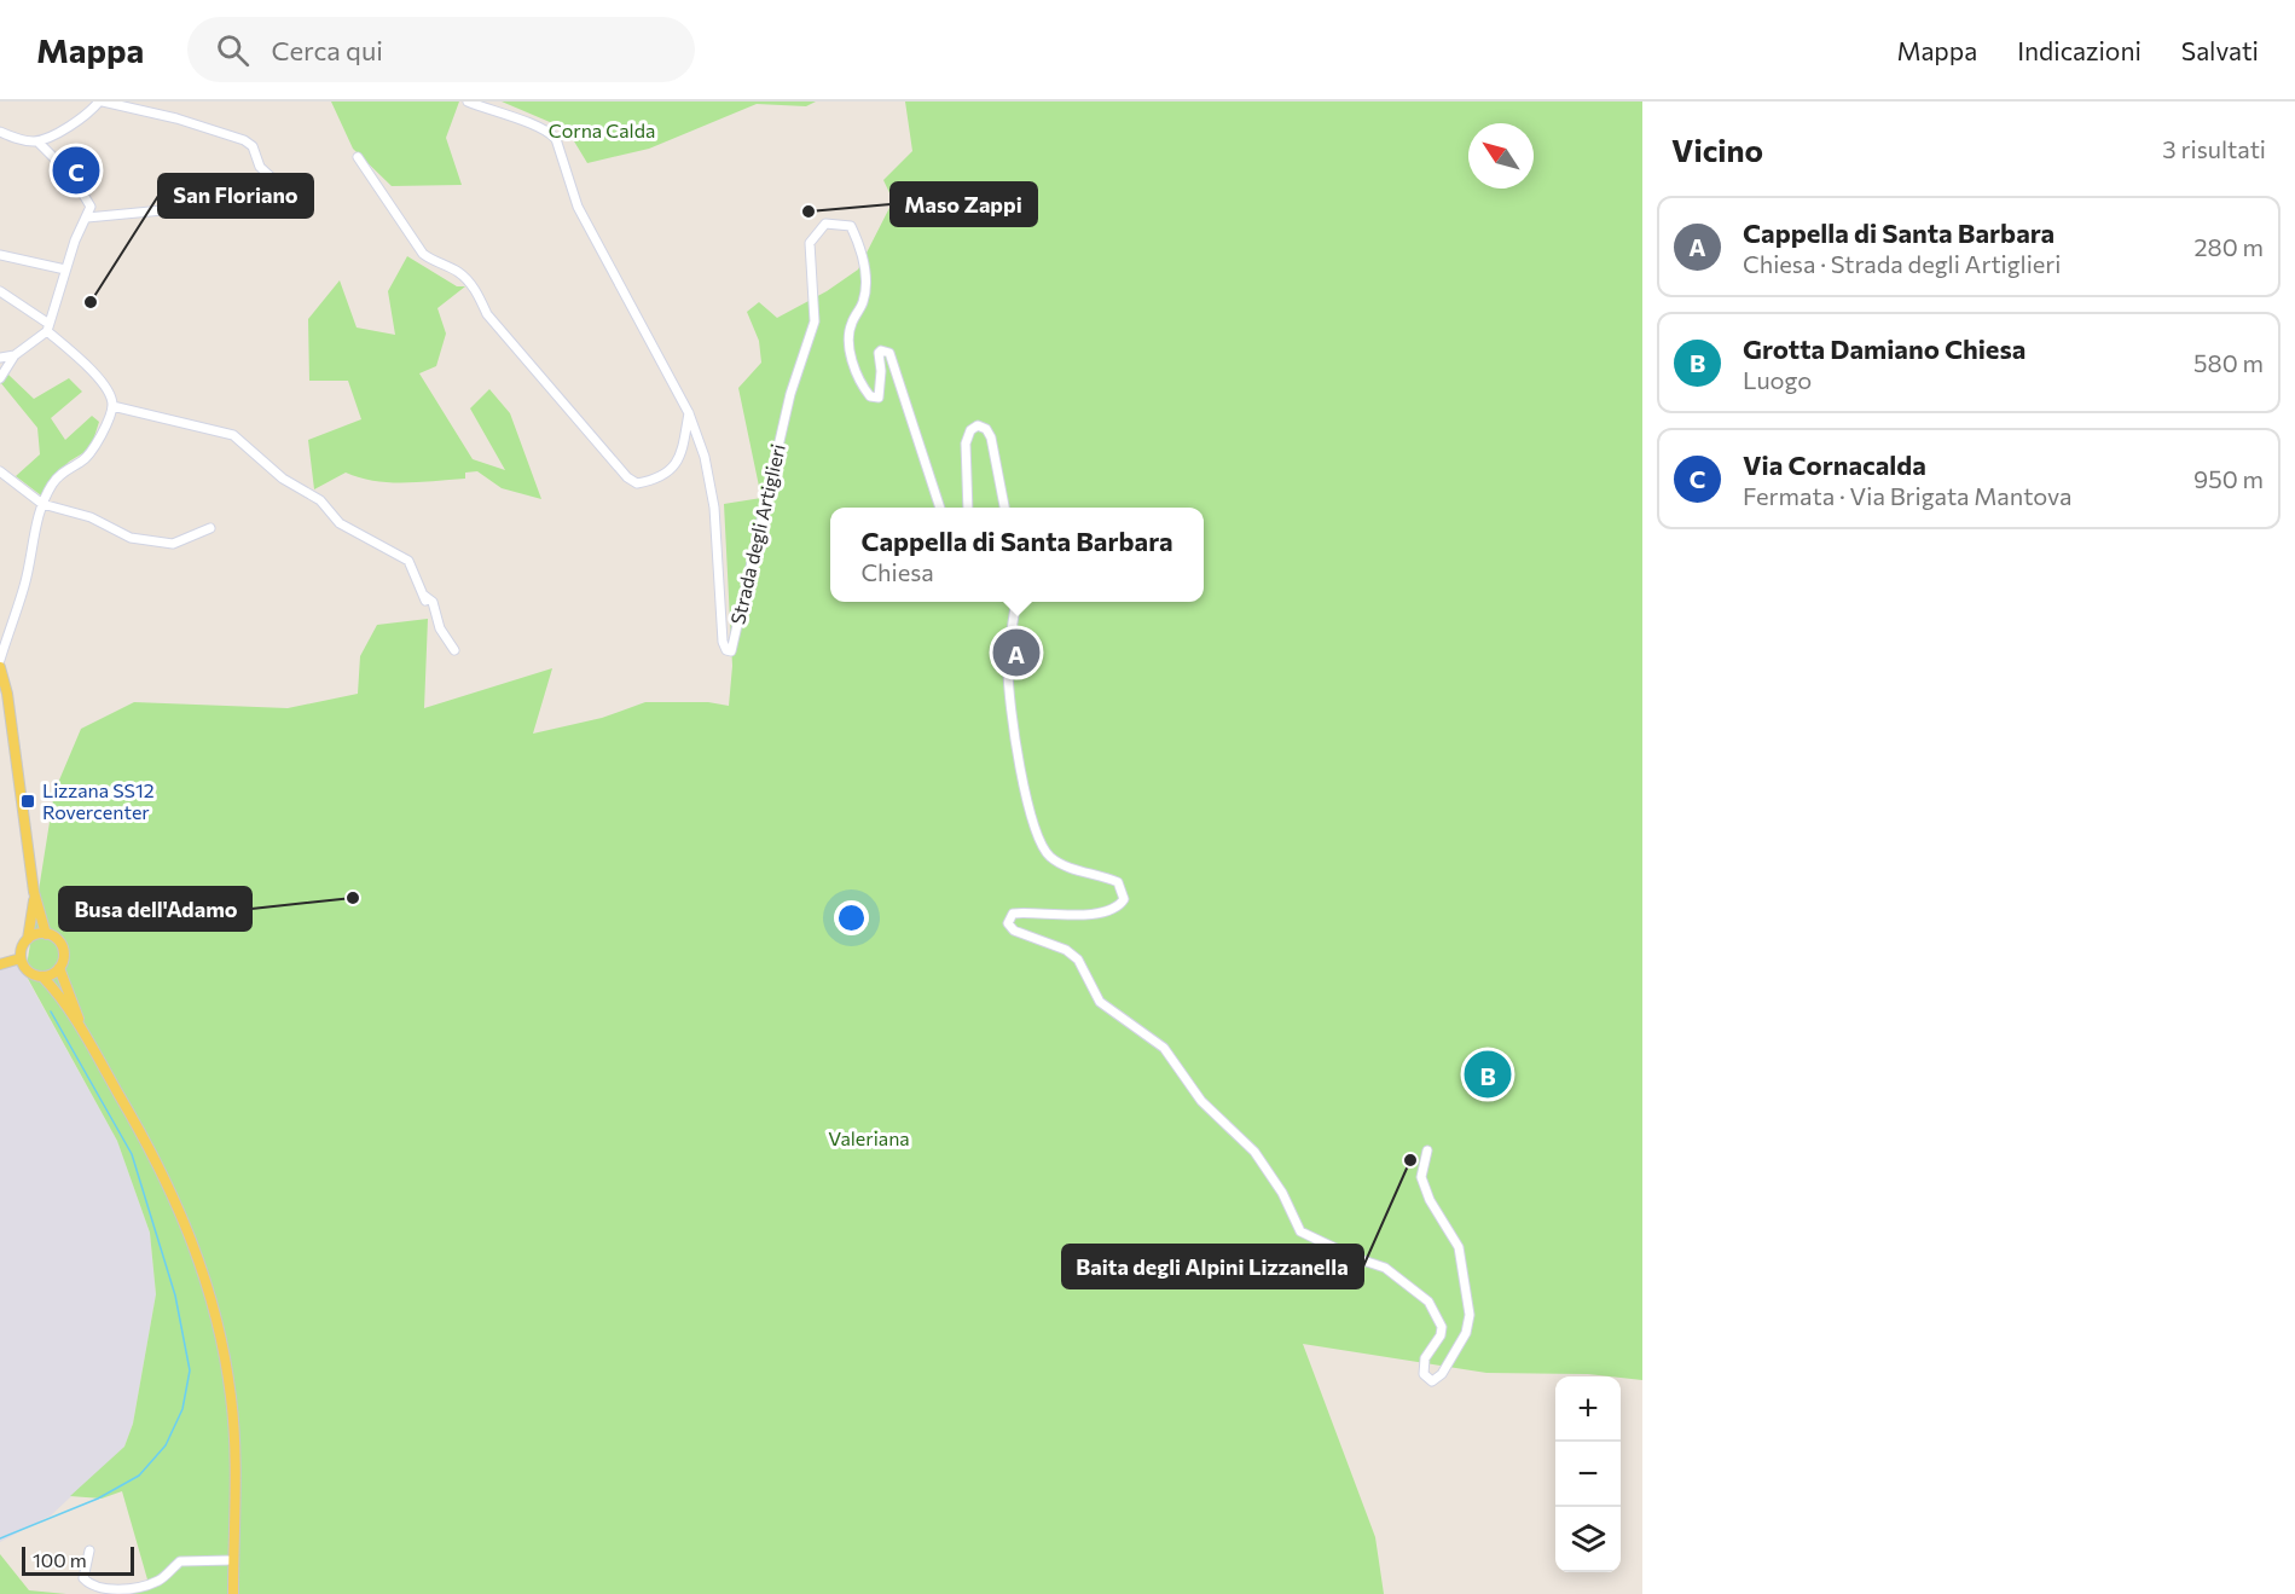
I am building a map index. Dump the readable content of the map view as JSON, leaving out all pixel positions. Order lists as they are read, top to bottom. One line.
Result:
{"streets":{"street":["Strada degli Artiglieri"]},"parks":["Corna Calda","Valeriana"],"places":{"other":["Maso Zappi","San Floriano","Busa dell'Adamo","Baita degli Alpini Lizzanella"],"transit":["Lizzana SS12 Rovercenter"]},"scale_bar":"100 m","north":"top left","page":{"header":"Mappa","search":"Cerca qui","nav":["Mappa","Indicazioni","Salvati"],"heading":["Vicino","3 risultati"],"pins":["C","A","B"],"list":[{"mark":"A","name":"Cappella di Santa Barbara","note":"Chiesa · Strada degli Artiglieri","value":"280 m"},{"mark":"B","name":"Grotta Damiano Chiesa","note":"Luogo","value":"580 m"},{"mark":"C","name":"Via Cornacalda","note":"Fermata · Via Brigata Mantova","value":"950 m"}],"popup":["Cappella di Santa Barbara","Chiesa"],"map_buttons":["+","−"],"scale":"100 m"}}
